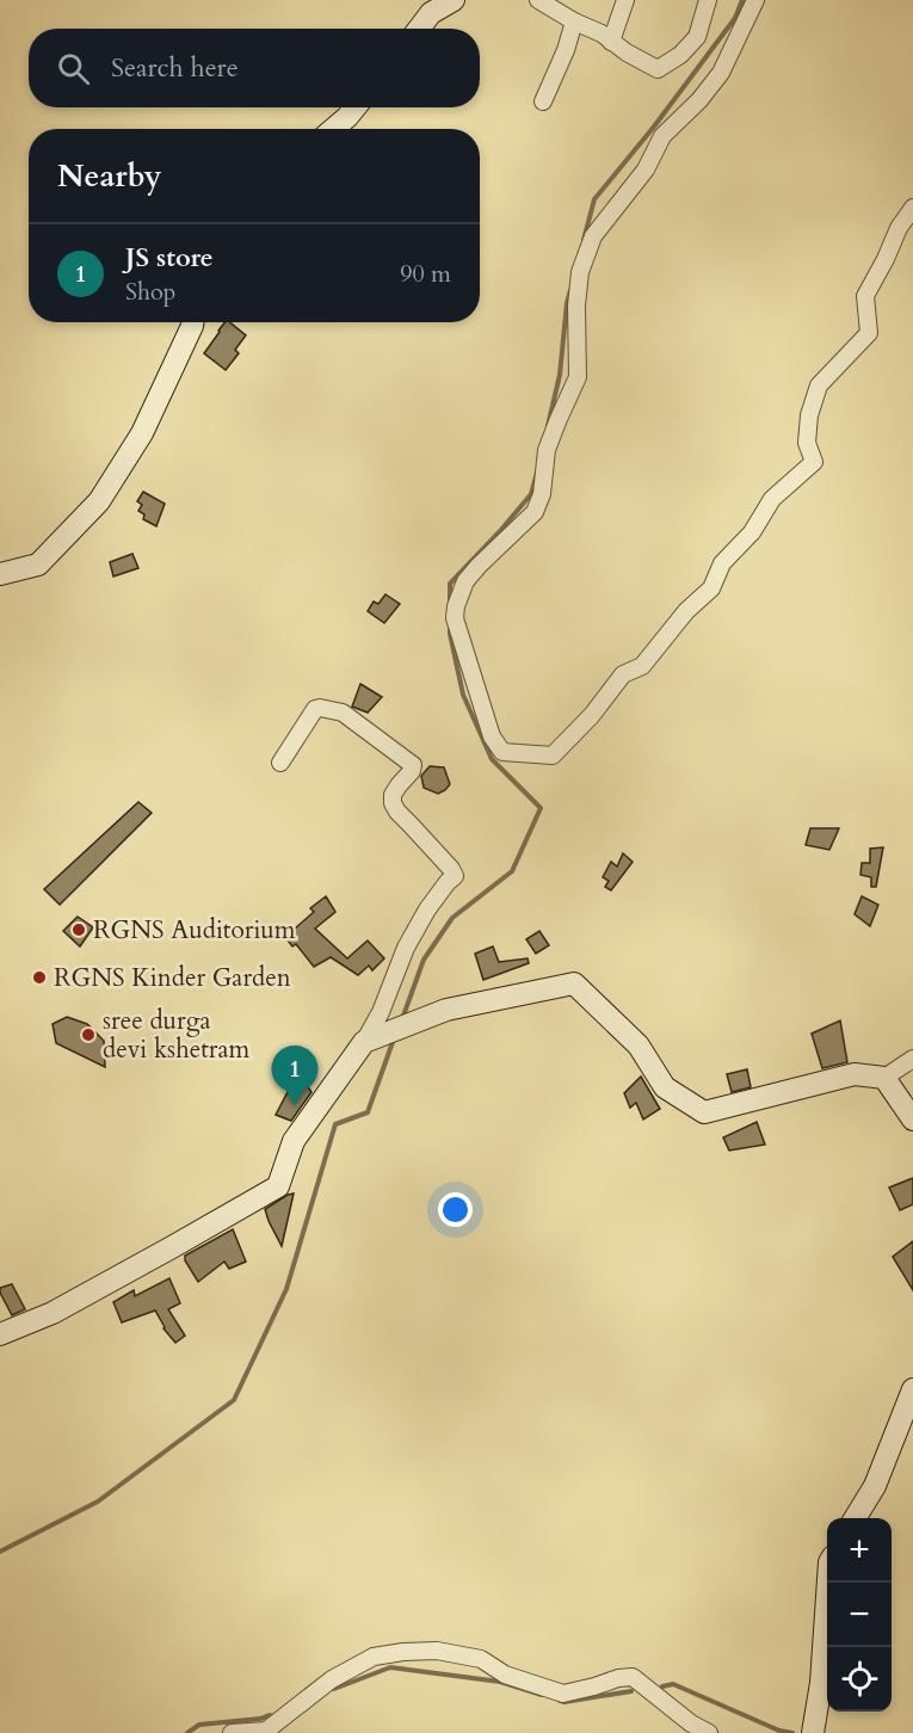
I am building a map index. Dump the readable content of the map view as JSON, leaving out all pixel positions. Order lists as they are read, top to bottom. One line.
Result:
{"places":["RGNS Auditorium","RGNS Kinder Garden","sree durga devi kshetram"],"page":{"search":"Search here","heading":"Nearby","list":[{"mark":"1","name":"JS store","note":"Shop","value":"90 m"}],"pins":"1","map_buttons":["+","−"]}}
